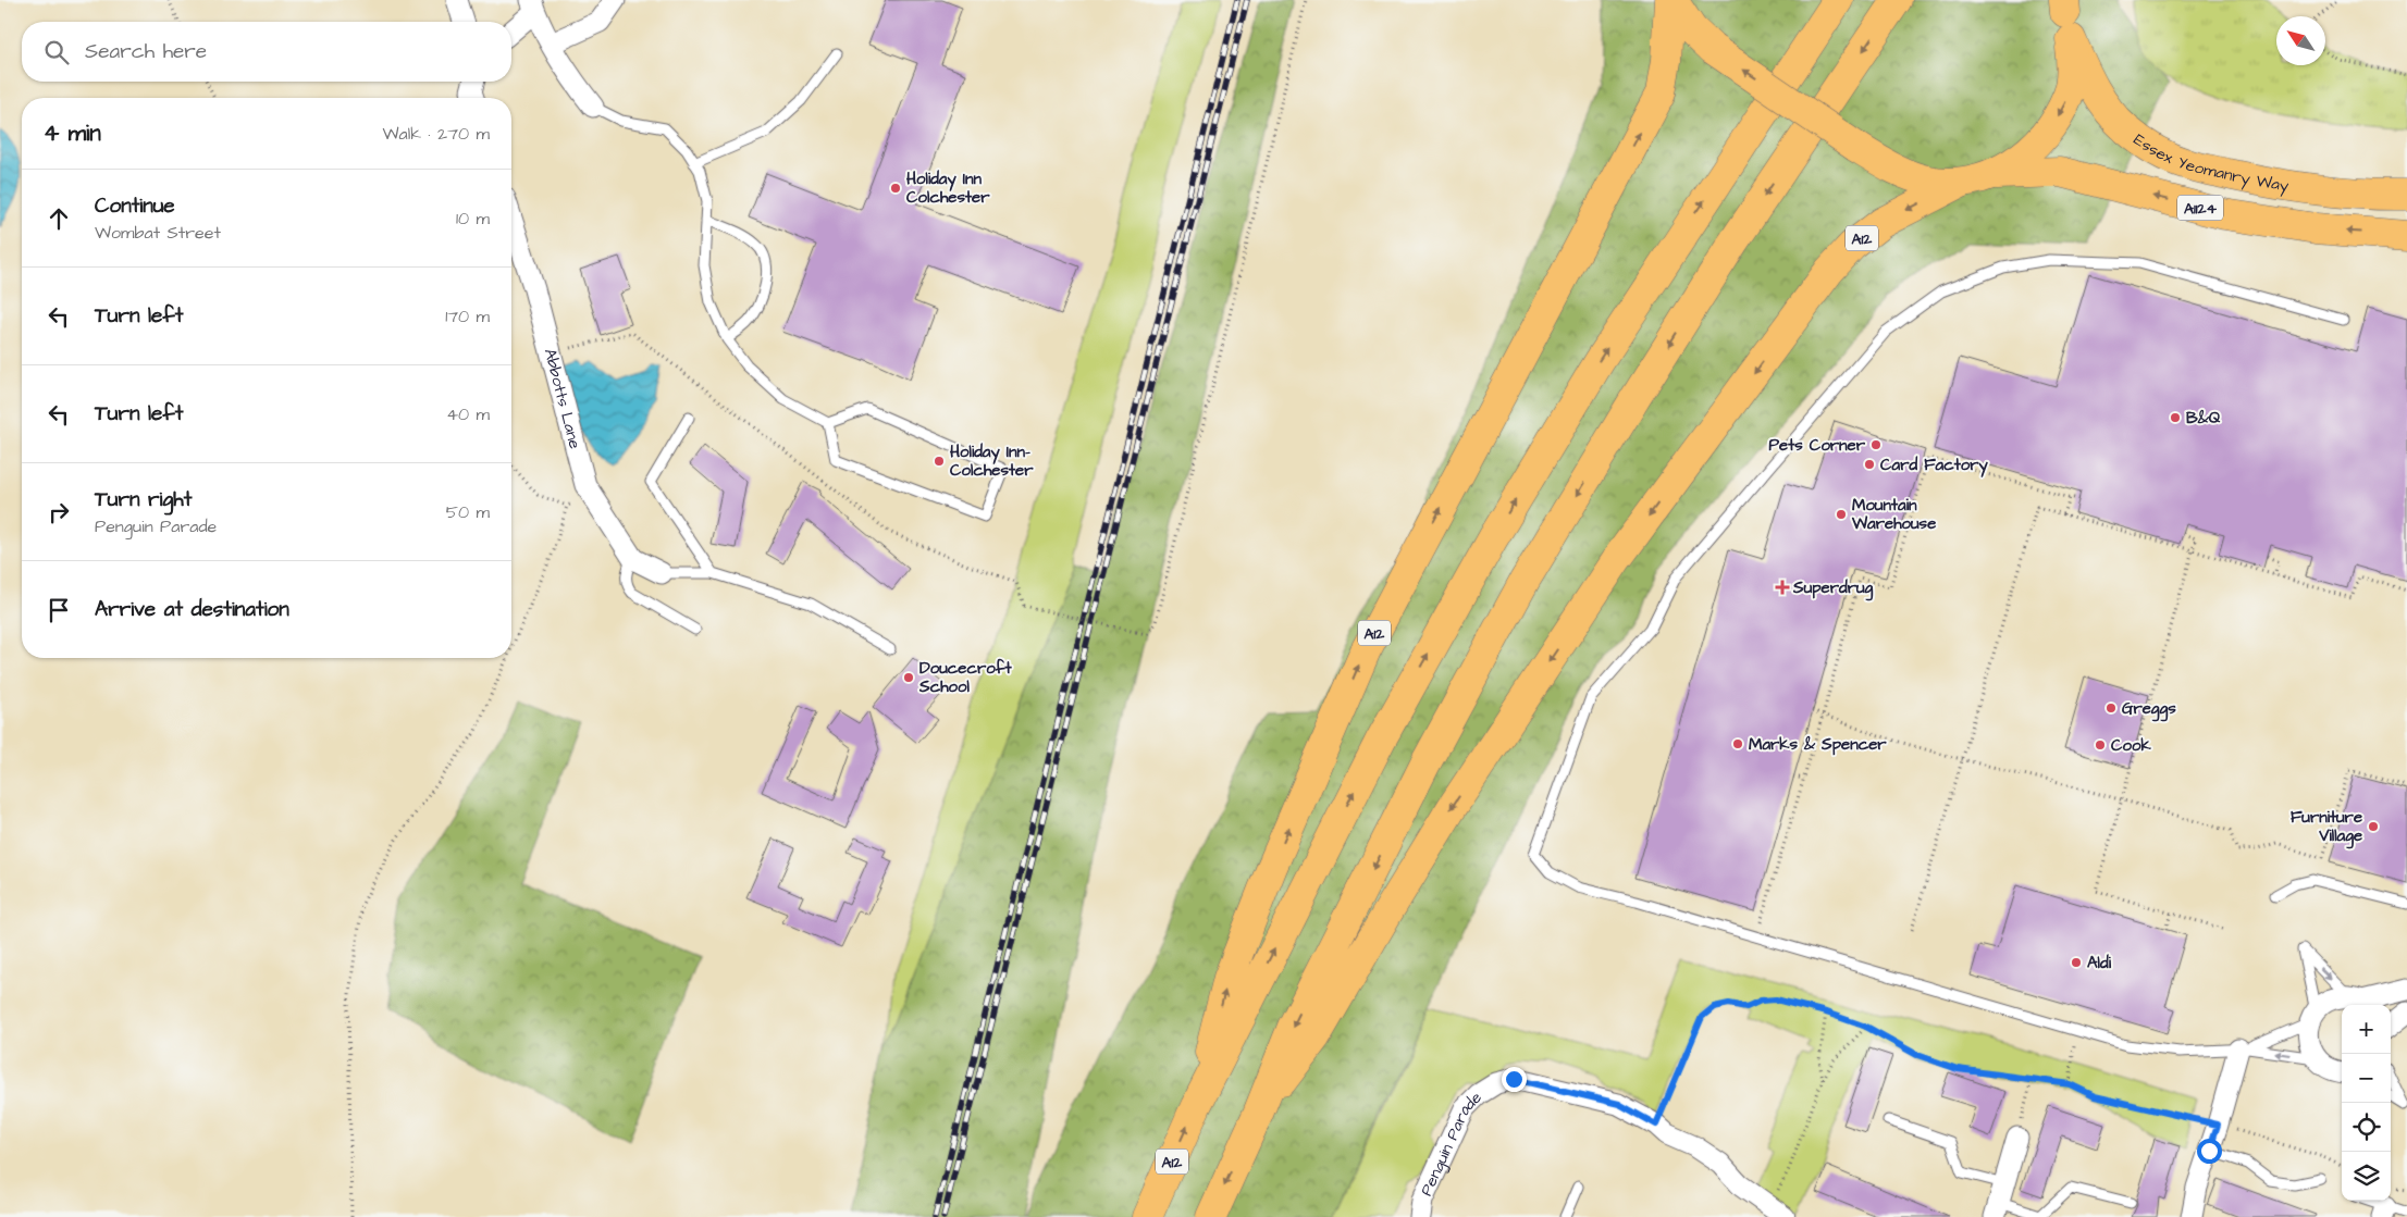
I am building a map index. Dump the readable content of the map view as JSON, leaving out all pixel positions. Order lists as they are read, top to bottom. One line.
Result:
{"streets":{"main road":["Essex Yeomanry Way","A1124","A12"],"street":["Abbotts Lane","Penguin Parade"]},"places":{"other":["Holiday Inn Colchester","B&Q","Pets Corner","Holiday Inn- Colchester","Card Factory","Mountain Warehouse","Doucecroft School","Greggs","Marks & Spencer","Cook","Furniture Village","Aldi"],"health":["Superdrug"]},"north":"top left","page":{"search":"Search here","heading":["4 min","Walk · 270 m"],"list":[["Continue","Wombat Street","10 m"],["Turn left","170 m"],["Turn left","40 m"],["Turn right","Penguin Parade","50 m"],"Arrive at destination"],"map_buttons":["+","−"]}}
